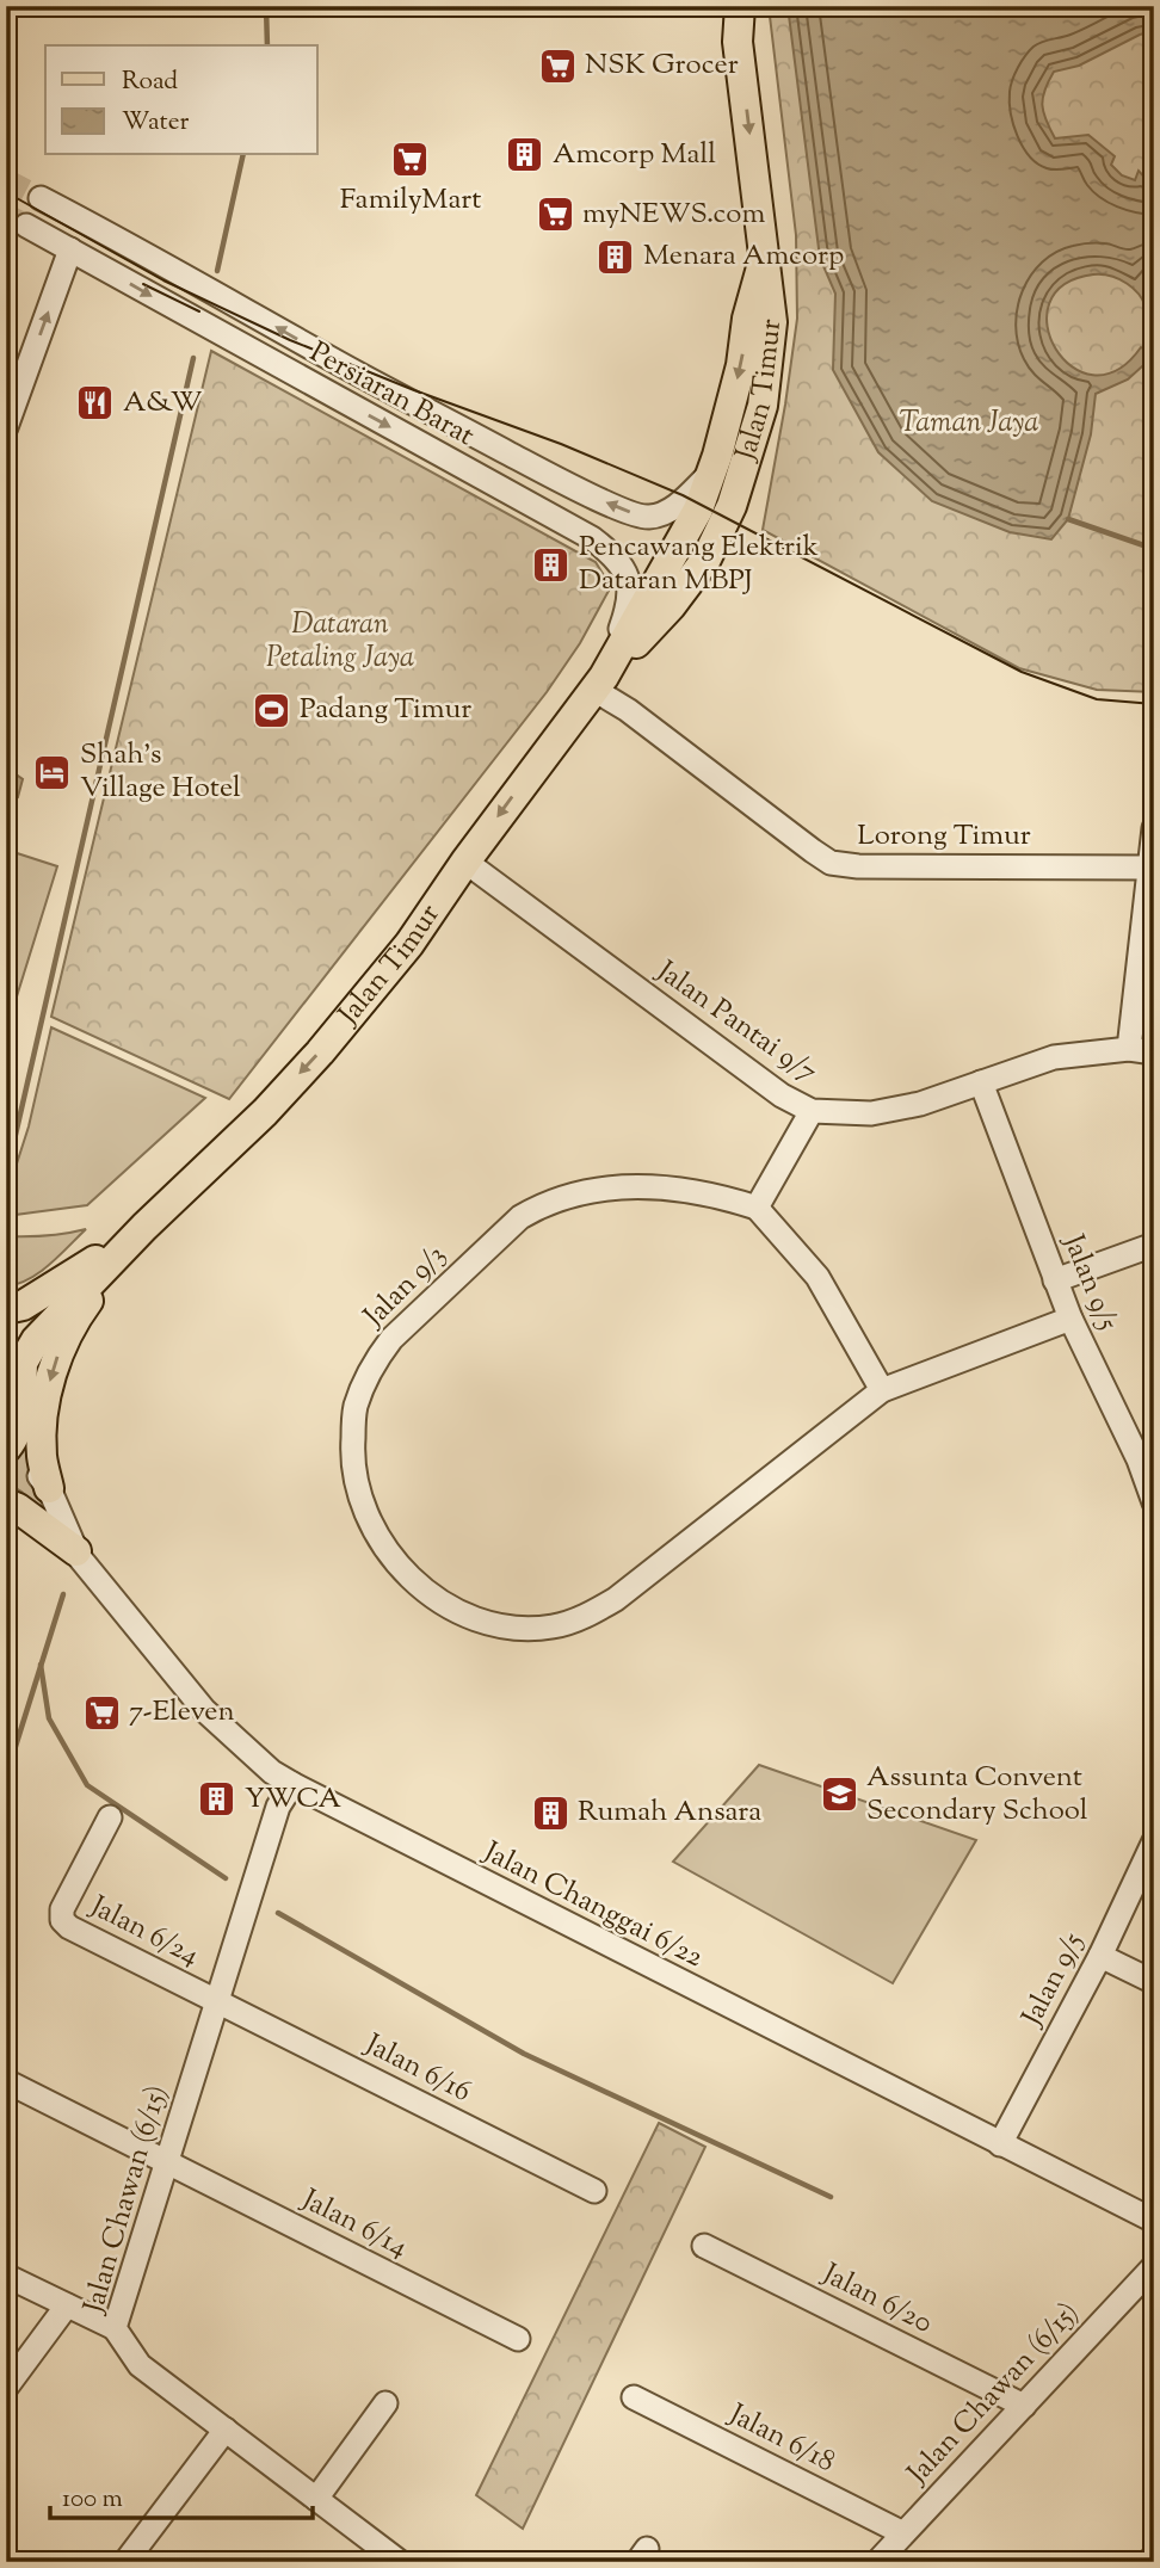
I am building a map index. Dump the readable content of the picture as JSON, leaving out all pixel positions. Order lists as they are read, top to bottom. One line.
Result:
{"streets":{"main road":["Jalan Timur"],"street":["Persiaran Barat","Lorong Timur","Jalan Pantai 9/7","Jalan 9/5","Jalan 9/3","Jalan Changgai 6/22","Jalan 6/24","Jalan 6/16","Jalan Chawan (6/15)","Jalan 6/14","Jalan 6/20","Jalan 6/18"]},"crossings":[["Jalan Timur","Persiaran Barat"],["Jalan Timur","Lorong Timur"],["Jalan Timur","Jalan Pantai 9/7"],["Jalan Timur","Jalan Changgai 6/22"],["Persiaran Barat","Lorong Timur"],["Jalan Pantai 9/7","Jalan 9/5"],["Jalan 9/5","Jalan 9/3"],["Jalan 9/5","Jalan Changgai 6/22"],["Jalan Changgai 6/22","Jalan Chawan (6/15)"],["Jalan 6/24","Jalan 6/16"],["Jalan 6/24","Jalan Chawan (6/15)"],["Jalan 6/16","Jalan Chawan (6/15)"],["Jalan Chawan (6/15)","Jalan 6/14"],["Jalan Chawan (6/15)","Jalan 6/20"],["Jalan Chawan (6/15)","Jalan 6/18"]],"one_way":["Jalan Timur"],"parks":["Taman Jaya","Dataran Petaling Jaya"],"places":{"supermarket":["NSK Grocer","FamilyMart","myNEWS.com","7-Eleven"],"building":["Amcorp Mall","Menara Amcorp","Pencawang Elektrik Dataran MBPJ","YWCA","Rumah Ansara"],"restaurant":["A&W"],"sports":["Padang Timur"],"hotel":["Shah's Village Hotel"],"school or university":["Assunta Convent Secondary School"]},"legend":["Road","Water"],"scale_bar":"100 m"}
